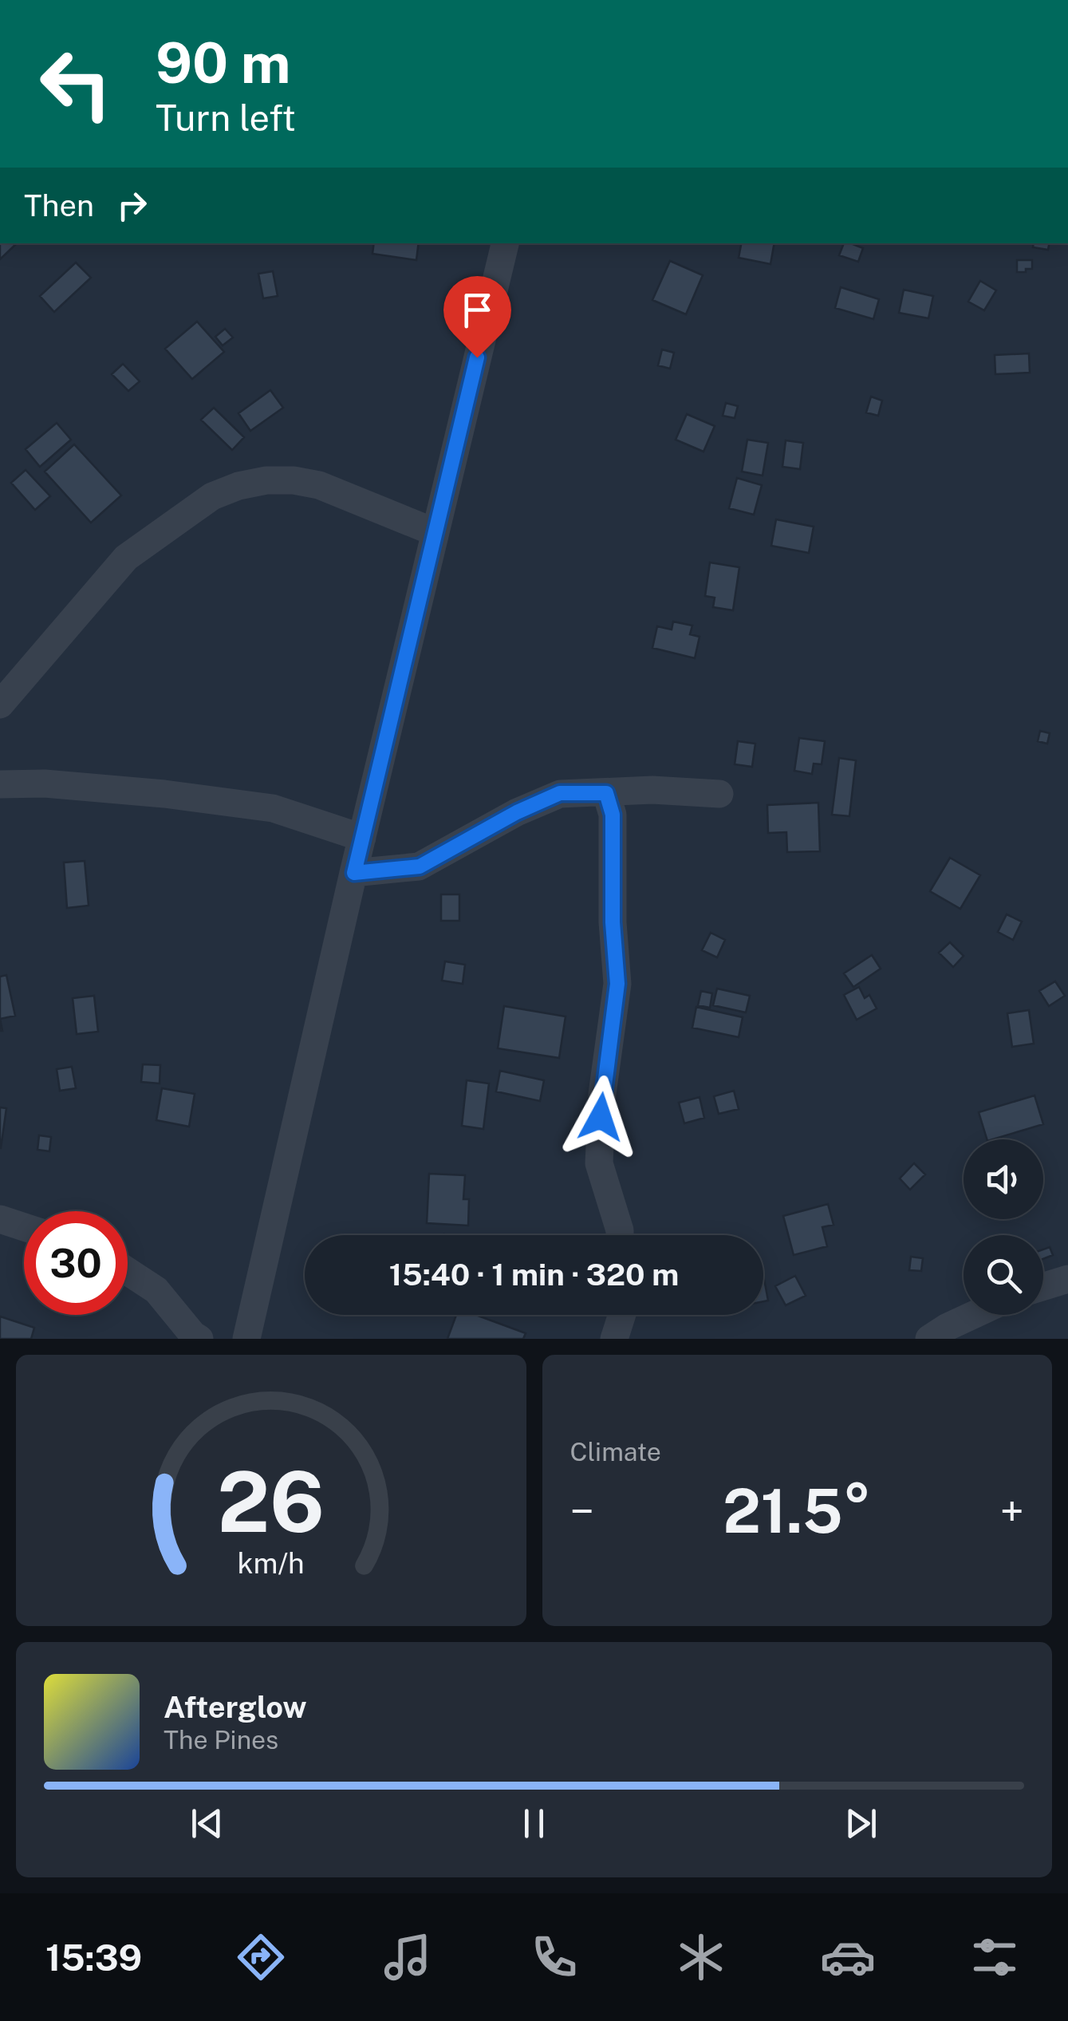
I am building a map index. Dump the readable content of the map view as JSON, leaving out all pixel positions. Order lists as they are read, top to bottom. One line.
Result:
{"page":{"turn":["90 m","Turn left"],"then":"Then","limit":"30","trip":"15:40 · 1 min · 320 m","tile":"Climate","heat":["−","21.5°","+"],"song":["Afterglow","The Pines"],"tabs":"15:39","gauge":["26","km/h"]}}
